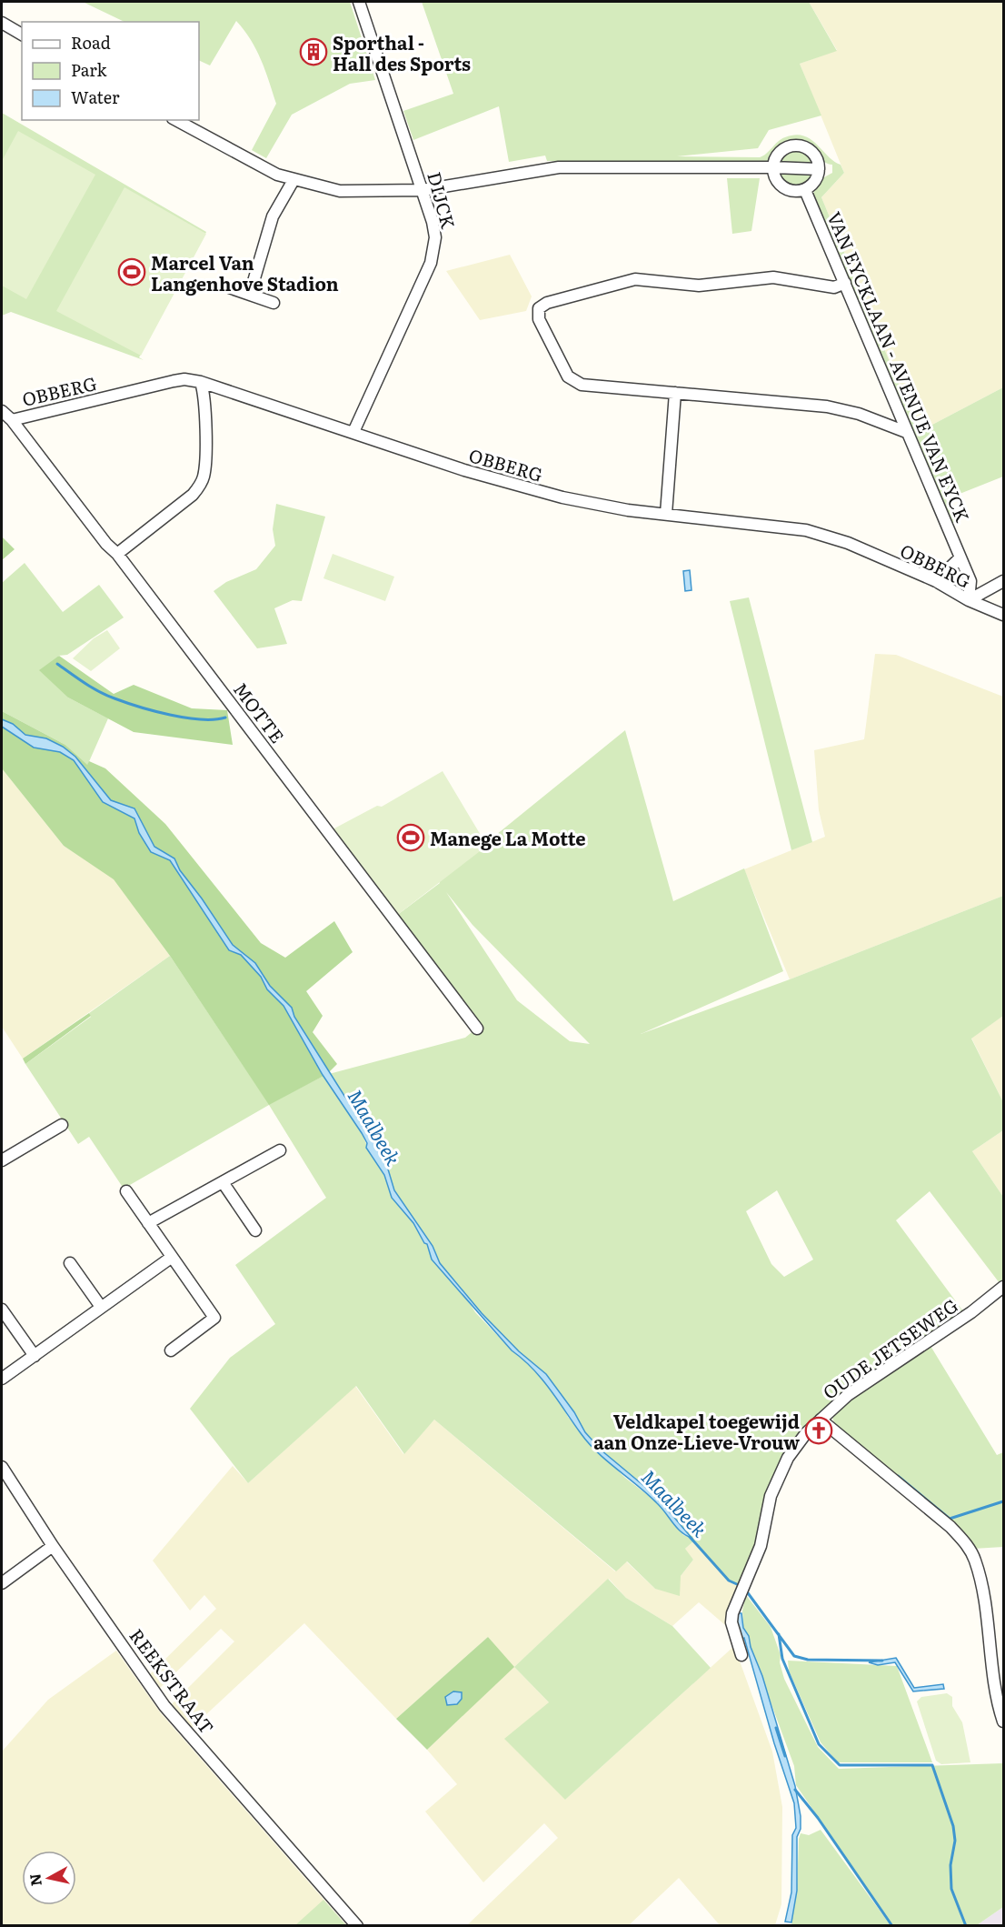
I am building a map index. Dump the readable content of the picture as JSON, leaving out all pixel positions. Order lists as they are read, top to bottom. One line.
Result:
{"streets":{"street":["DIJCK","VAN EYCKLAAN - AVENUE VAN EYCK","OBBERG","MOTTE","OUDE JETSEWEG","REEKSTRAAT"]},"crossings":[["DIJCK","OBBERG"],["VAN EYCKLAAN - AVENUE VAN EYCK","OBBERG"],["OBBERG","MOTTE"]],"water":["Maalbeek"],"places":{"building":["Sporthal - Hall des Sports"],"sports":["Marcel Van Langenhove Stadion","Manege La Motte"],"church":["Veldkapel toegewijd aan Onze-Lieve-Vrouw"]},"legend":["Road","Park","Water"],"north":"left"}
